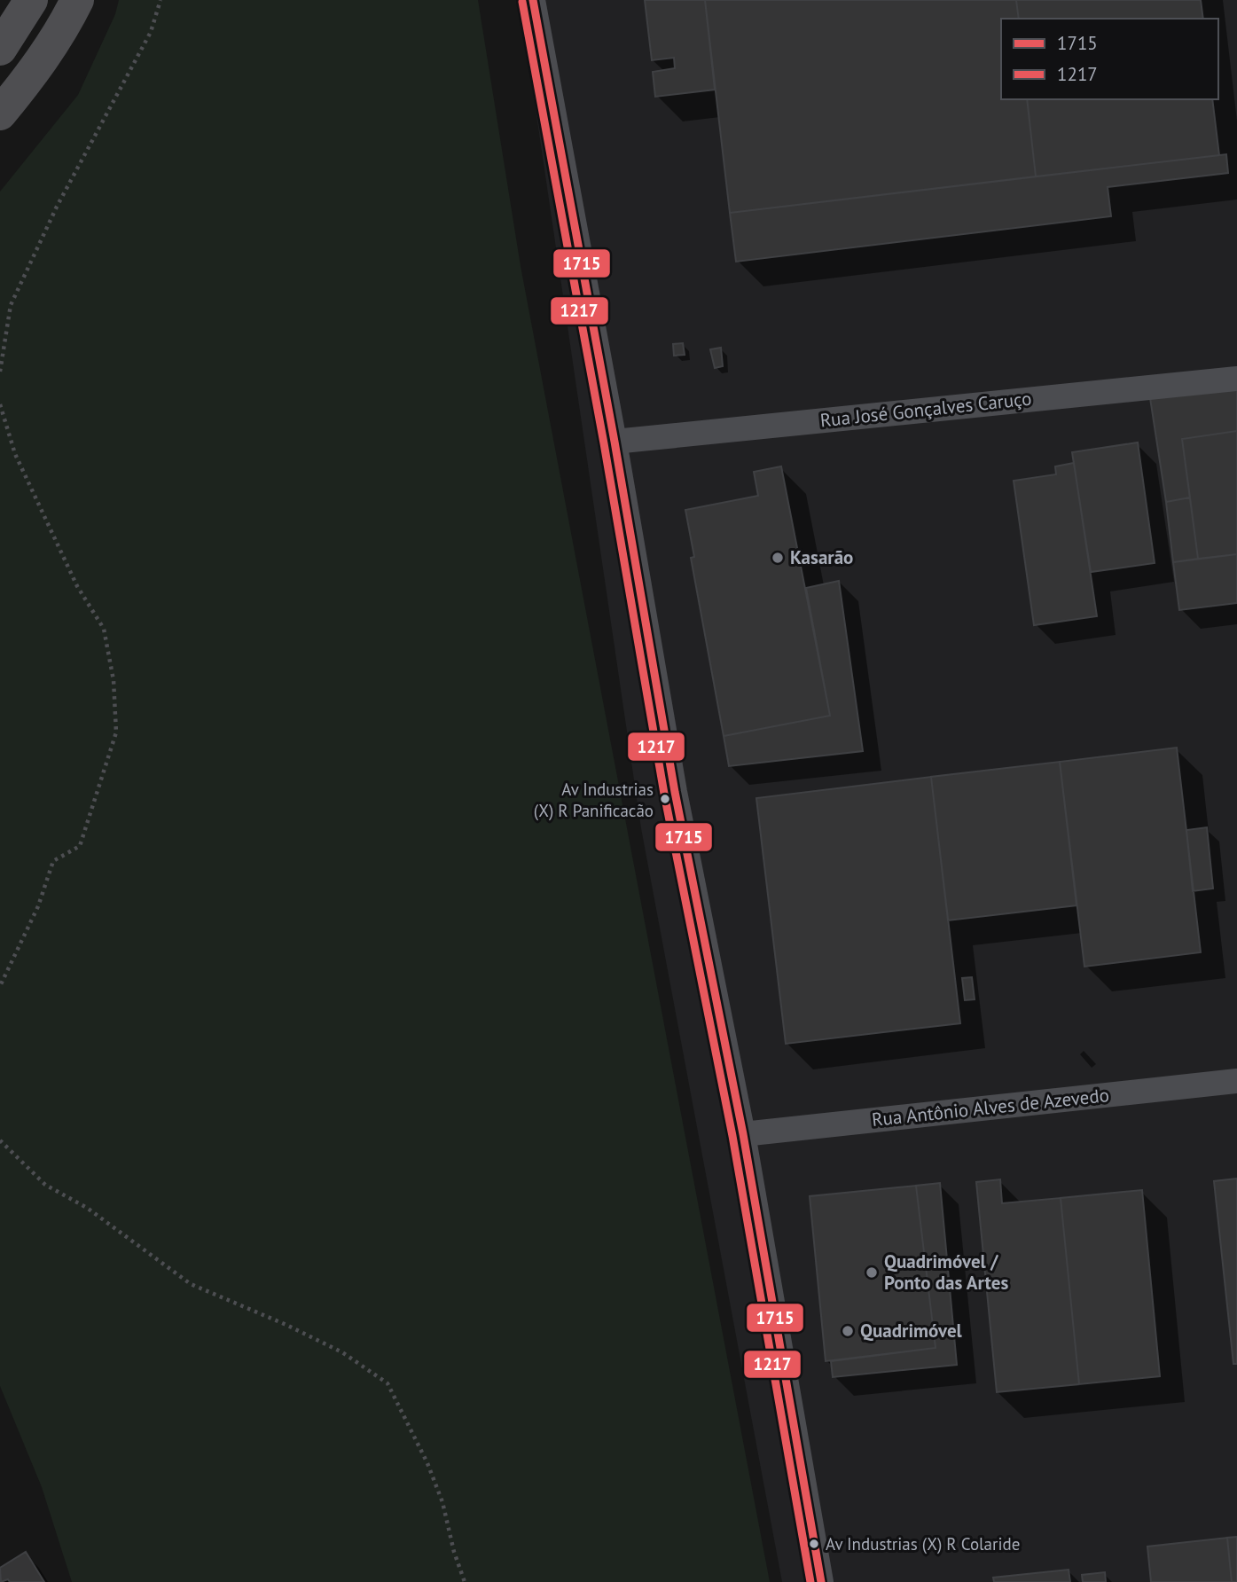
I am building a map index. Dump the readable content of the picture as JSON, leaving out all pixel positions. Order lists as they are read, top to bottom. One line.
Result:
{"streets":{"street":["Rua José Gonçalves Caruço","Rua Antônio Alves de Azevedo"]},"places":["Kasarão","Av Industrias (X) R Panificacão","Quadrimóvel / Ponto das Artes","Quadrimóvel","Av Industrias (X) R Colaride"],"lines":["transit line 1715","transit line 1217"],"legend":["1715","1217"]}
